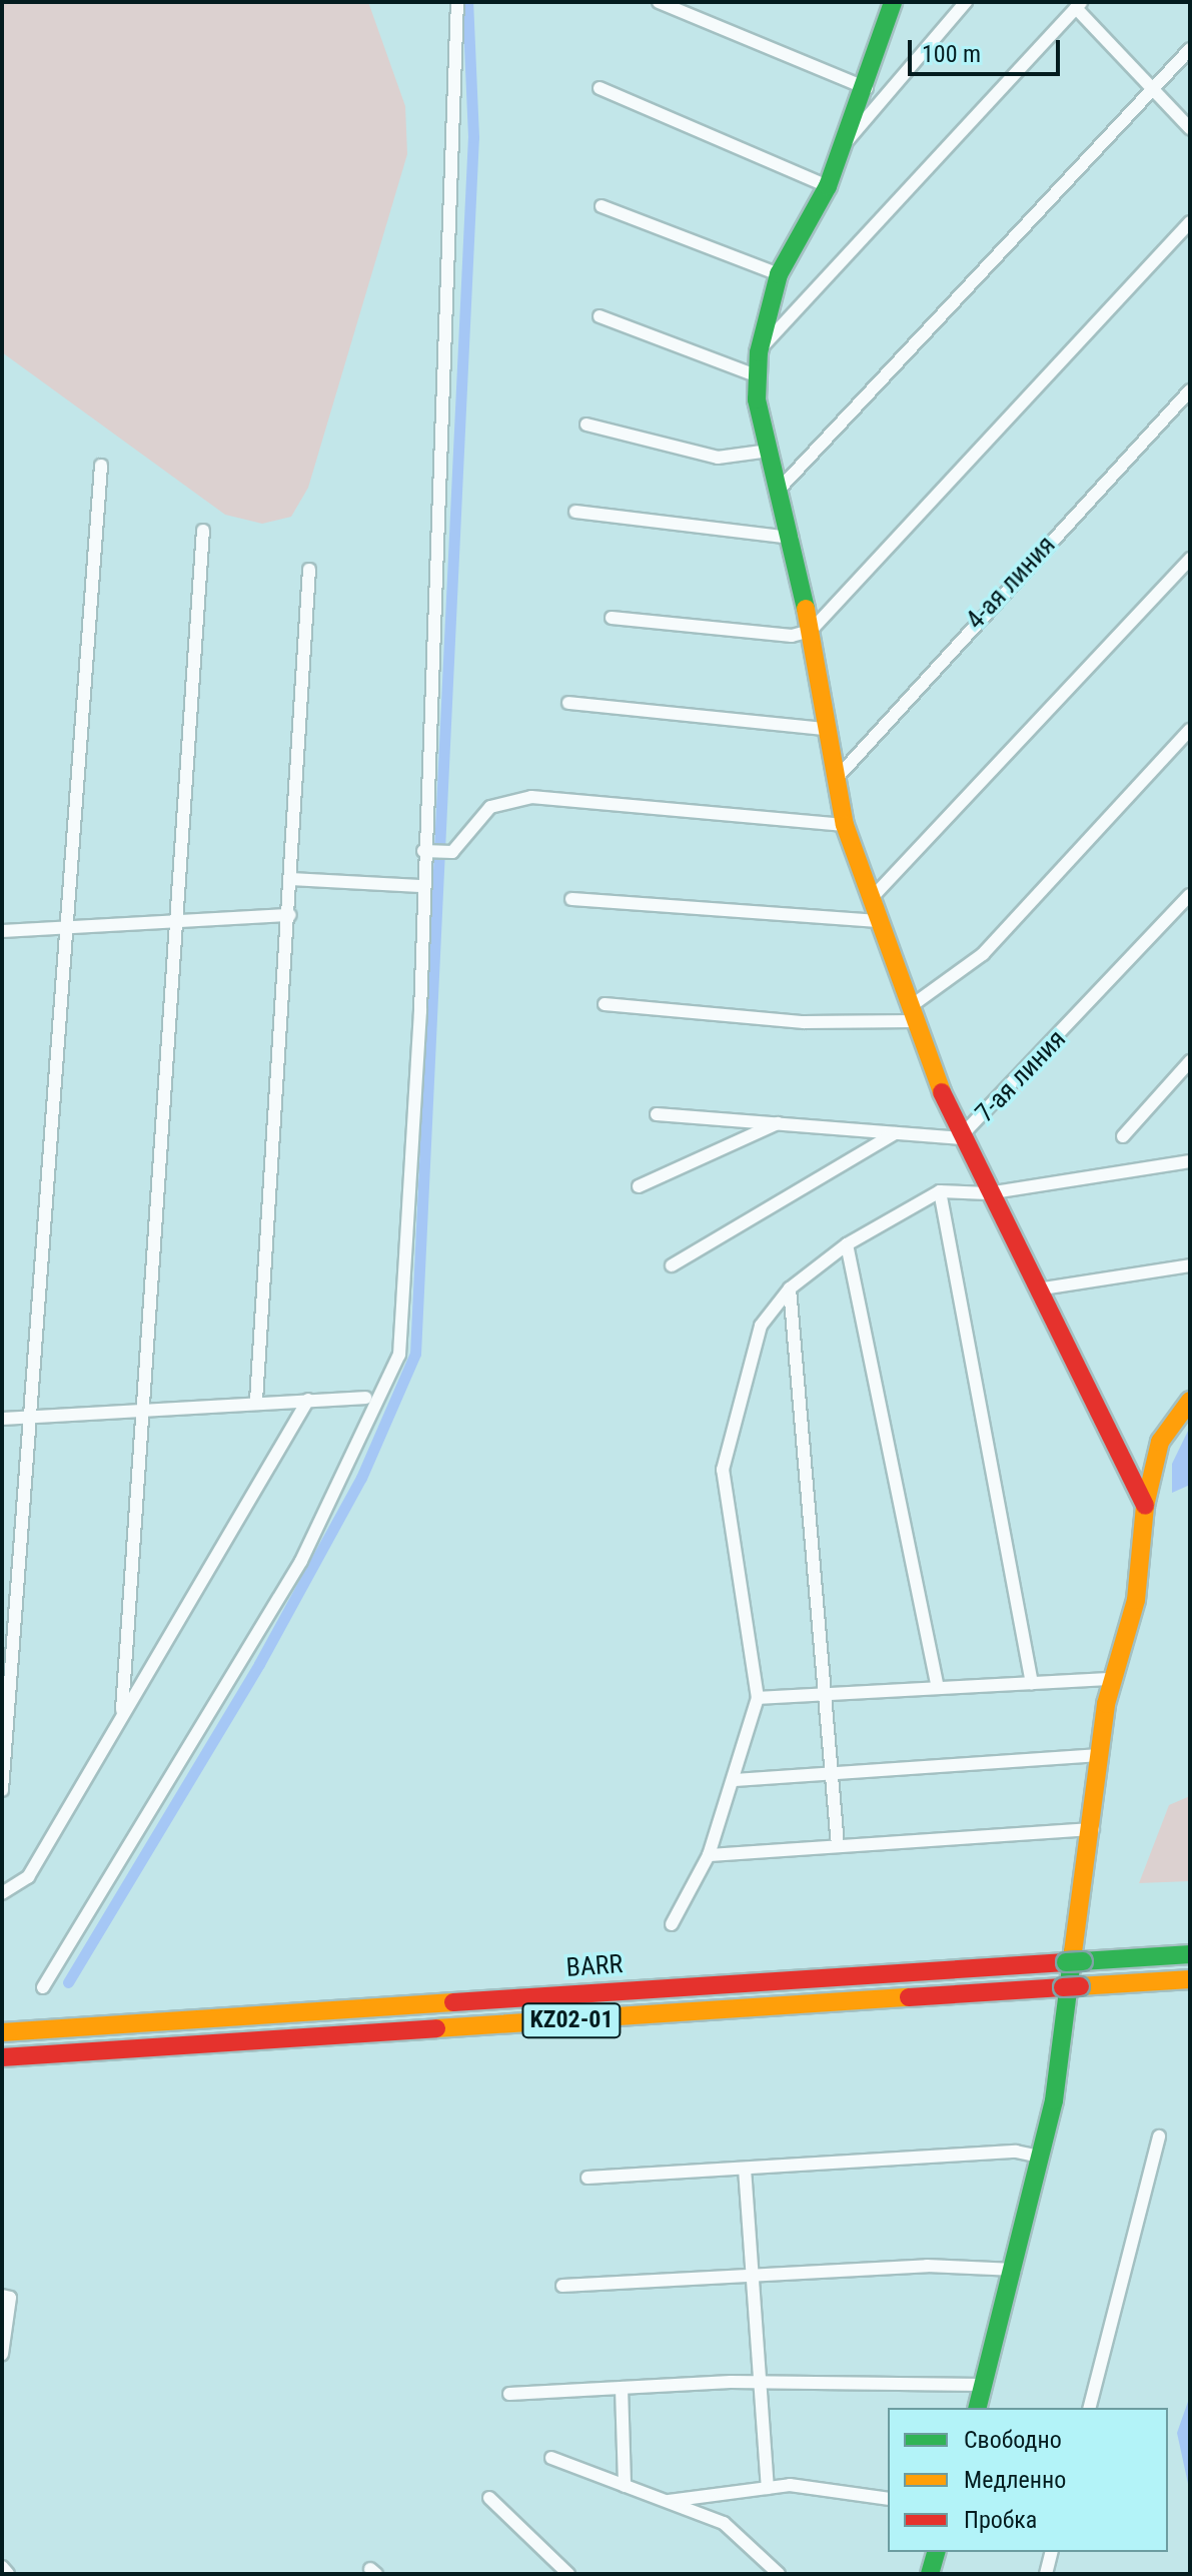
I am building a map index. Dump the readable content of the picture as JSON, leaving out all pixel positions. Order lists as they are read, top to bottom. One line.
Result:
{"streets":{"main road":["BARR","KZ02-01"],"street":["4-ая линия","7-ая линия"]},"legend":["Свободно","Медленно","Пробка"],"scale_bar":"100 m"}
